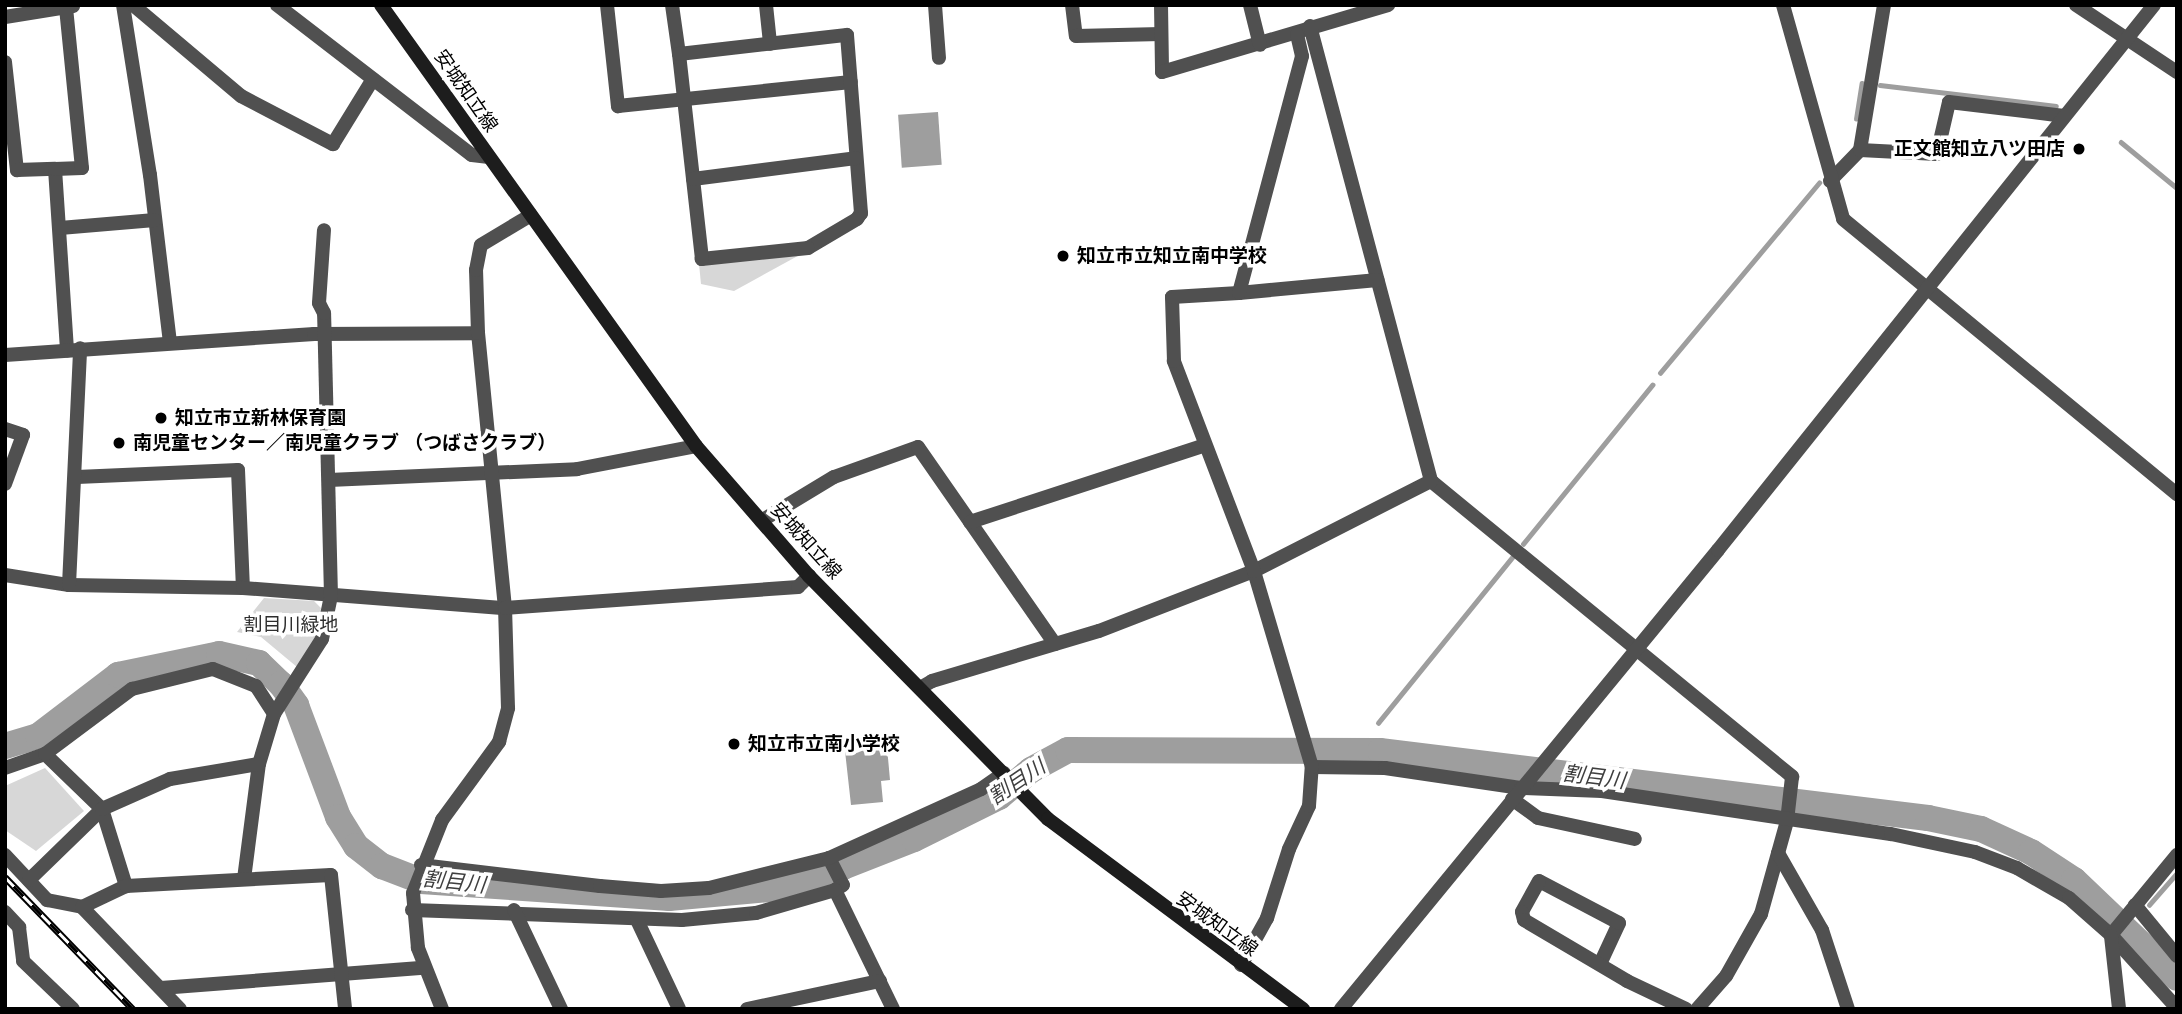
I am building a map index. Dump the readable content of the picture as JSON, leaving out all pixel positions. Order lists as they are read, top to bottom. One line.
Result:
{"streets":{"main road":["安城知立線"]},"water":["割目川"],"parks":["割目川緑地"],"places":["正文館知立八ツ田店","知立市立知立南中学校","知立市立新林保育園","南児童センター／南児童クラブ （つばさクラブ）","知立市立南小学校"]}
